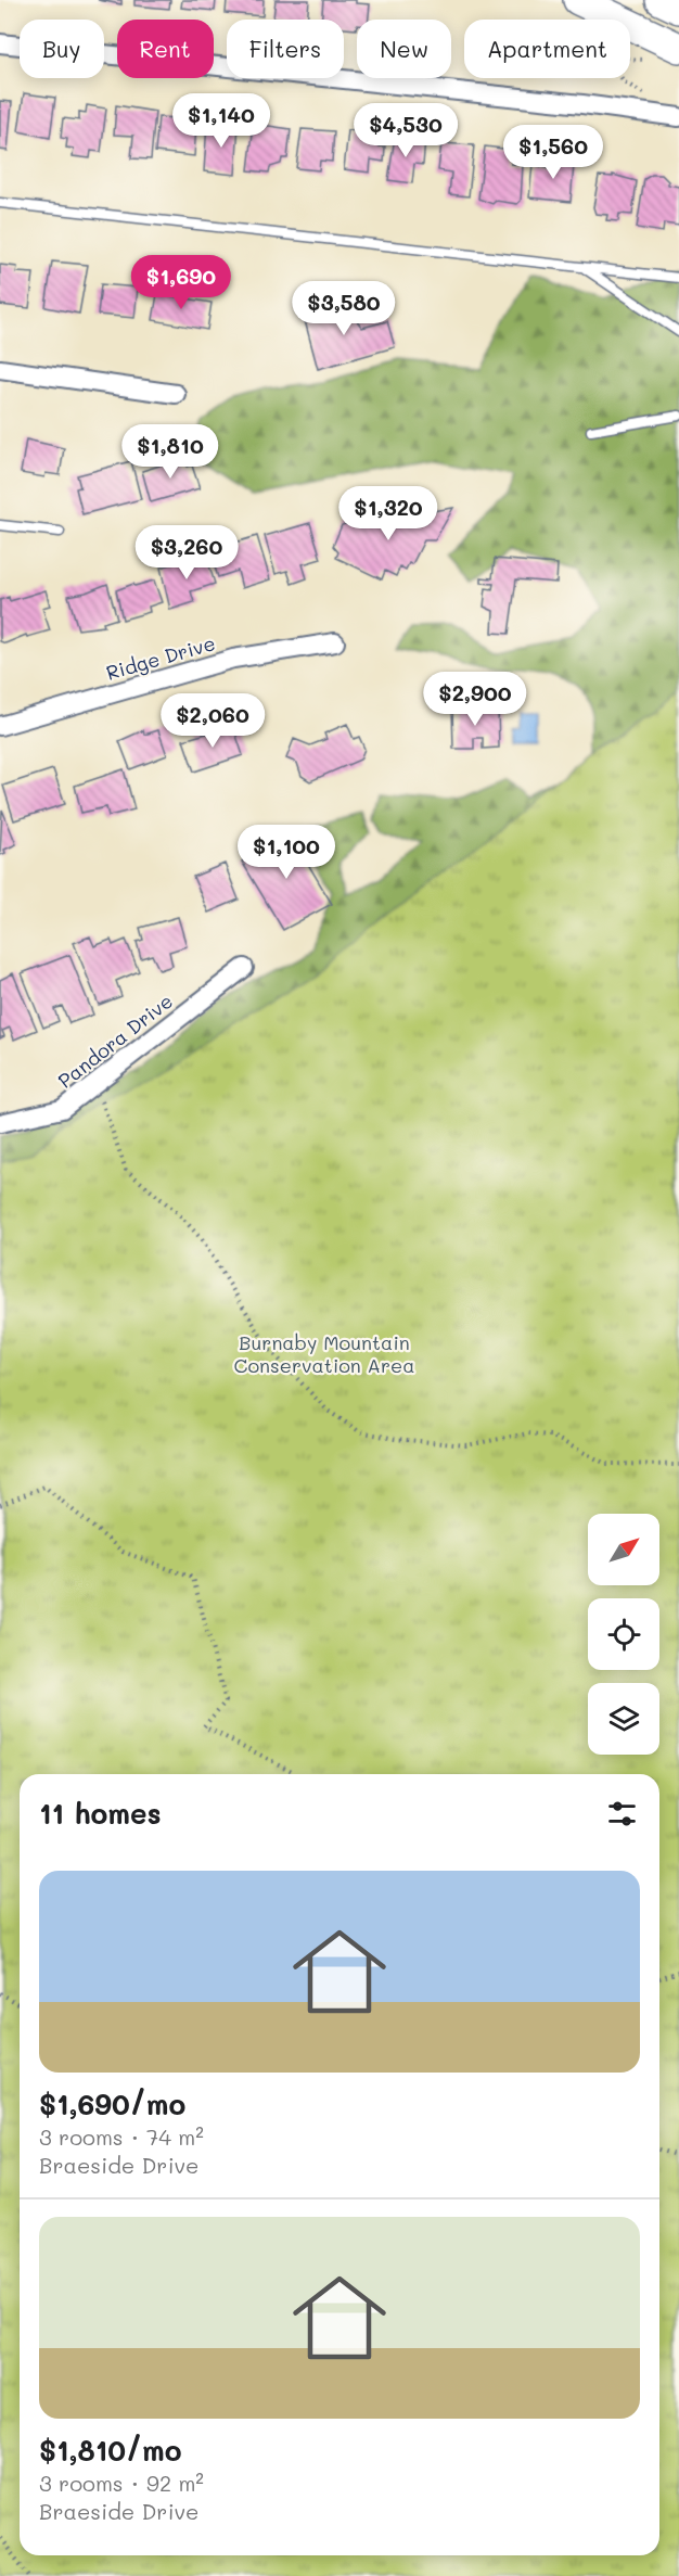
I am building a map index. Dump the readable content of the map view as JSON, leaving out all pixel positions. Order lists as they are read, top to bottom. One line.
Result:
{"streets":{"street":["Ridge Drive","Pandora Drive"]},"parks":["Burnaby Mountain Conservation Area"],"north":"top right","page":{"chip":["Buy","Rent","Filters","New","Apartment"],"price":["$1,140","$4,530","$1,560","$1,690","$3,580","$1,810","$1,320","$3,260","$2,900","$2,060","$1,100"],"heading":"11 homes","list":[{"name":"$1,690/mo","note":"3 rooms · 74 m² · Braeside Drive"},{"name":"$1,810/mo","note":"3 rooms · 92 m² · Braeside Drive"}]}}
